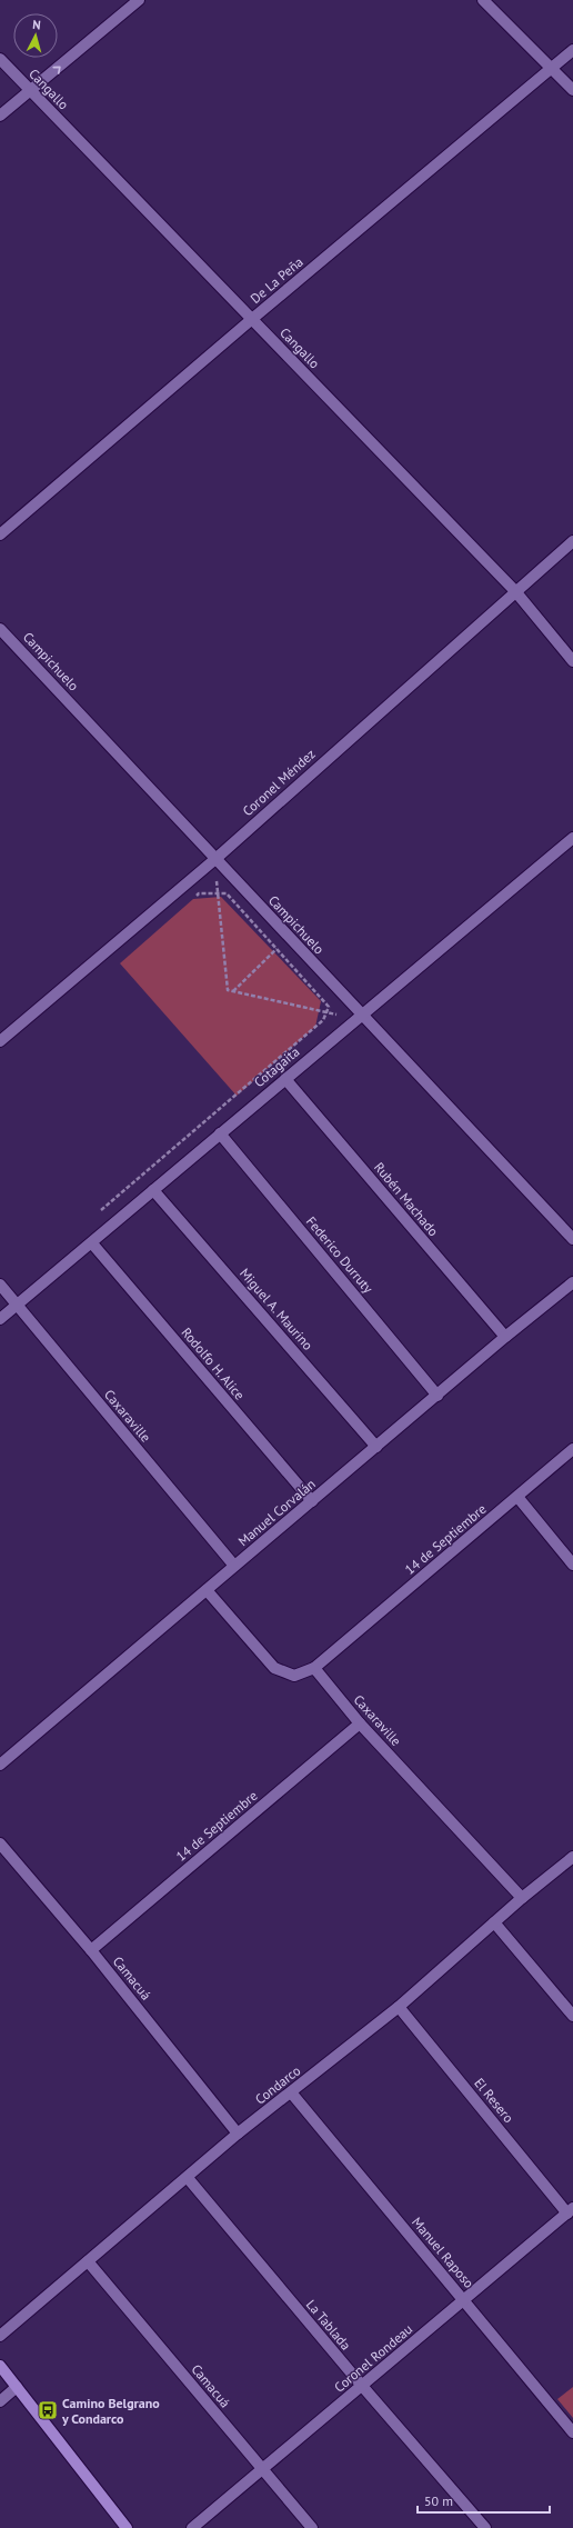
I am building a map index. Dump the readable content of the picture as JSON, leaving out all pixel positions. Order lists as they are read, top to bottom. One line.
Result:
{"streets":{"street":["Cangallo","De La Peña","Campichuelo","Coronel Méndez","Cotagaita","Rubén Machado","Federico Durruty","Miguel A. Maurino","Rodolfo H. Alice","Caxaraville","Manuel Corvalán","14 de Septiembre","Camacuá","Condarco","El Resero","Manuel Raposo","La Tablada","Coronel Rondeau"]},"crossings":[["Cangallo","De La Peña"],["Cangallo","Coronel Méndez"],["Campichuelo","Coronel Méndez"],["Campichuelo","Cotagaita"],["Cotagaita","Rubén Machado"],["Cotagaita","Federico Durruty"],["Cotagaita","Miguel A. Maurino"],["Cotagaita","Rodolfo H. Alice"],["Cotagaita","Caxaraville"],["Rubén Machado","Manuel Corvalán"],["Federico Durruty","Manuel Corvalán"],["Miguel A. Maurino","Manuel Corvalán"],["Rodolfo H. Alice","Manuel Corvalán"],["Caxaraville","Manuel Corvalán"],["Caxaraville","14 de Septiembre"],["Caxaraville","Condarco"],["14 de Septiembre","Camacuá"],["Camacuá","Condarco"],["Camacuá","Coronel Rondeau"],["Condarco","El Resero"],["Condarco","Manuel Raposo"],["Condarco","La Tablada"],["El Resero","Coronel Rondeau"],["Manuel Raposo","Coronel Rondeau"],["La Tablada","Coronel Rondeau"]],"places":{"bus stop":["Camino Belgrano y Condarco"]},"scale_bar":"50 m","north":"top"}
